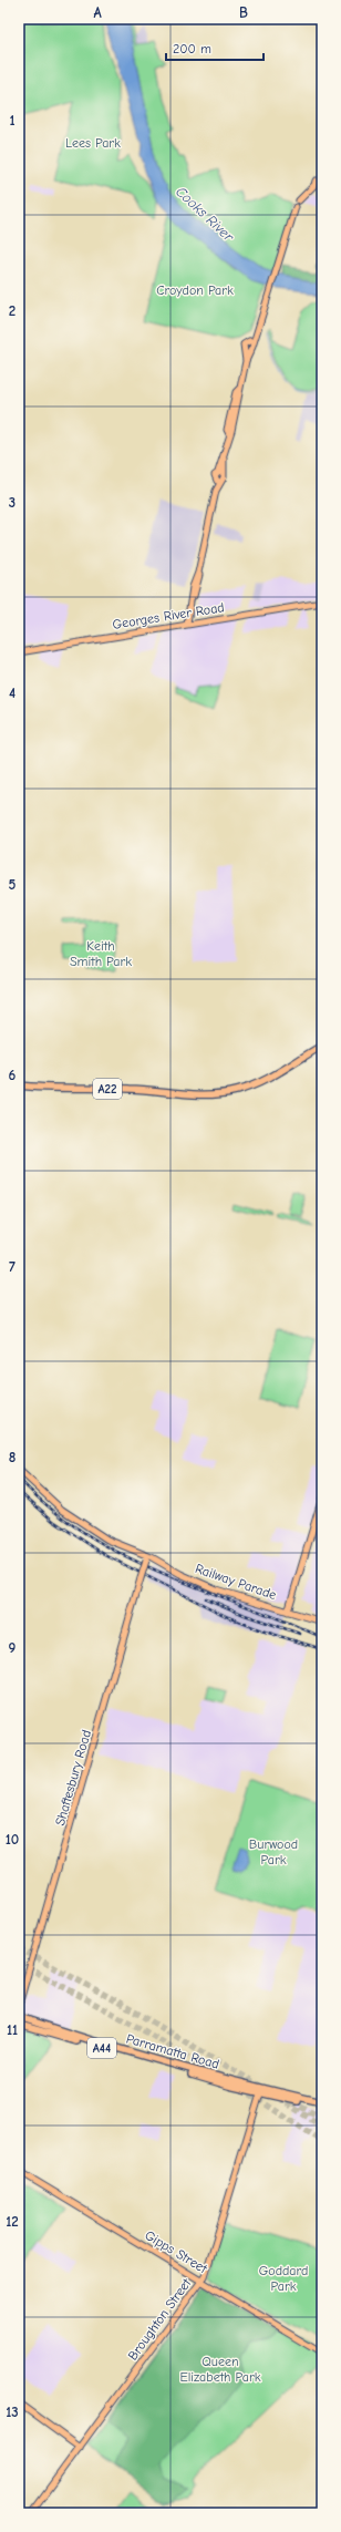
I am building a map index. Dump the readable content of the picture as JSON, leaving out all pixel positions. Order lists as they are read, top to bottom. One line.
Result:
{"streets":{"highway":["A22","A44","Parramatta Road"],"main road":["Georges River Road","Railway Parade","Shaftesbury Road","Gipps Street","Broughton Street"]},"crossings":[["Railway Parade","Shaftesbury Road"],["Parramatta Road","Broughton Street"],["Gipps Street","Broughton Street"]],"water":["Cooks River"],"parks":["Lees Park","Croydon Park","Keith Smith Park","Burwood Park","Goddard Park","Queen Elizabeth Park"],"scale_bar":"200 m","grid":{"columns":["A","B"],"rows":["1","2","3","4","5","6","7","8","9","10","11","12","13"]}}
